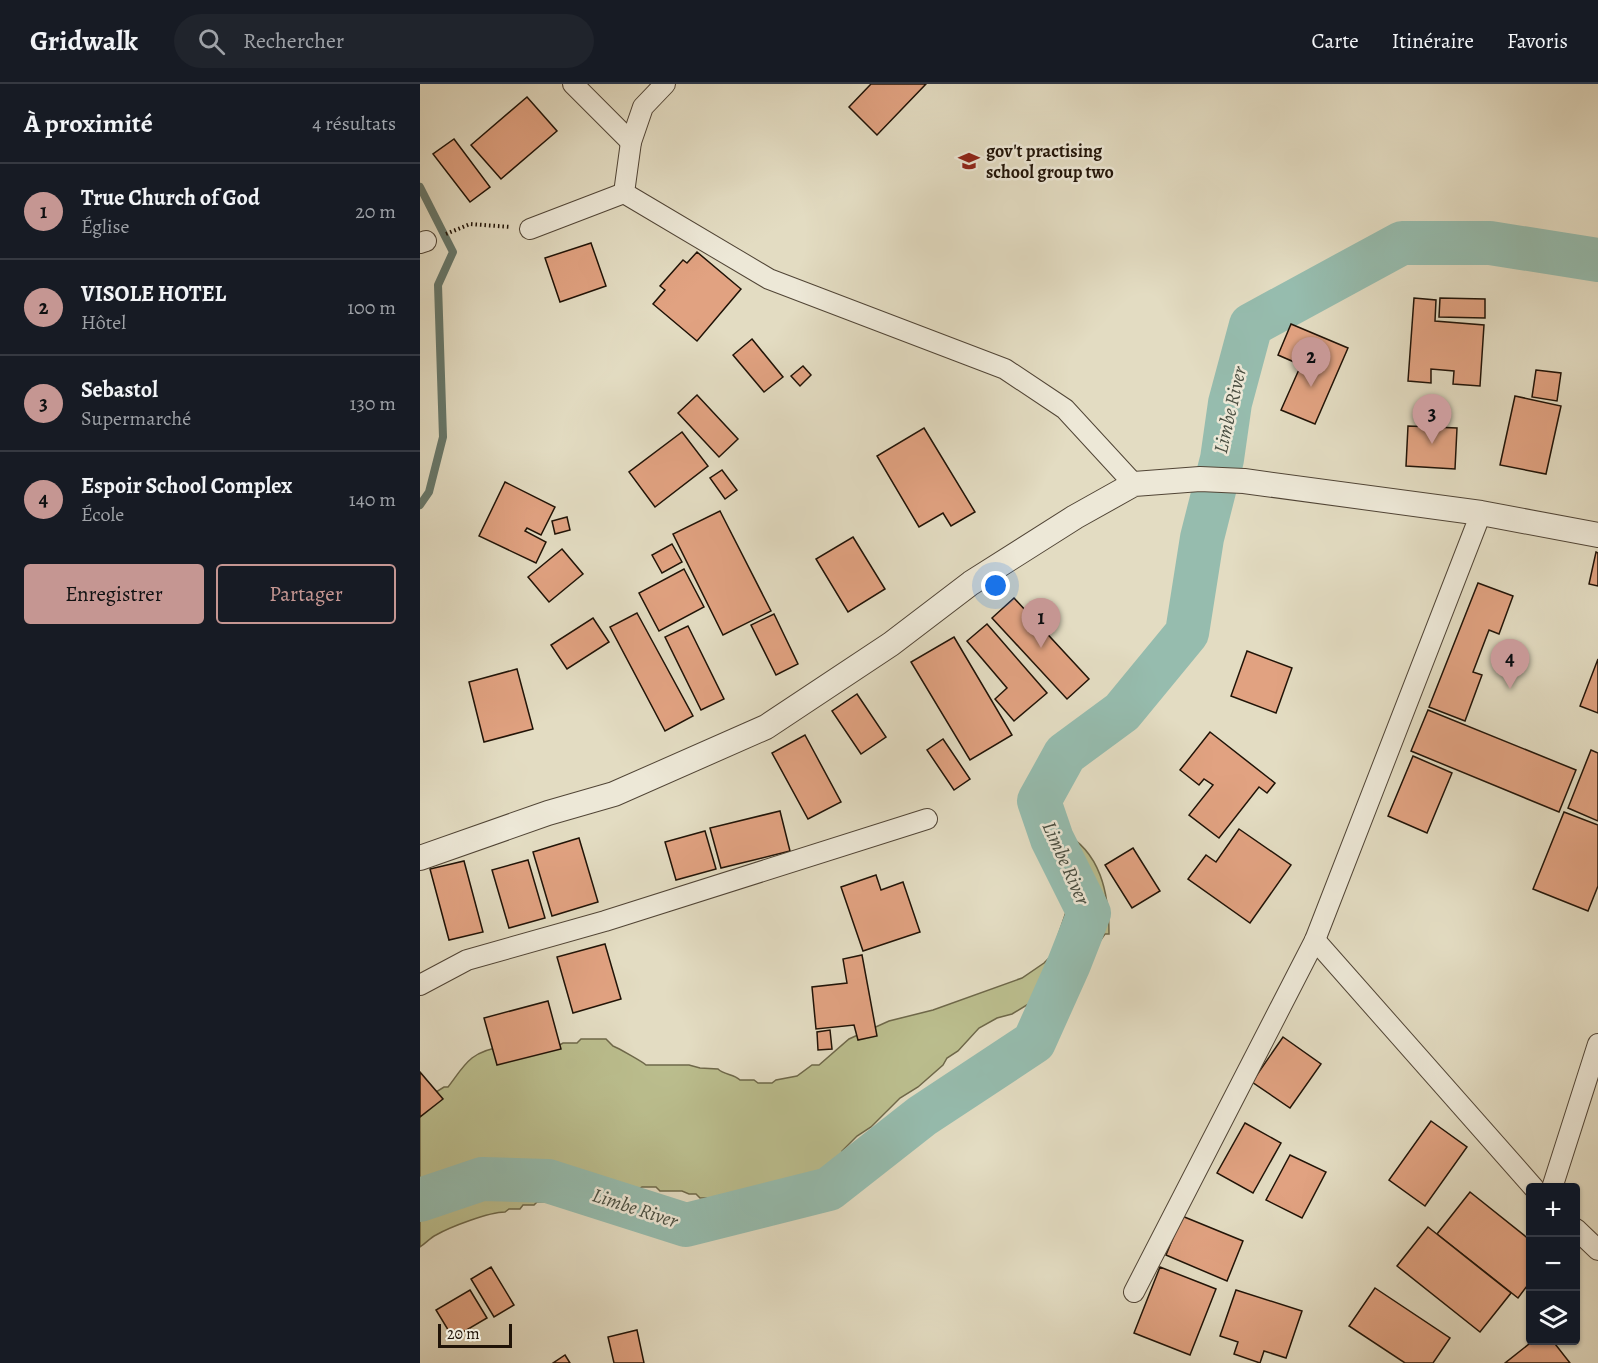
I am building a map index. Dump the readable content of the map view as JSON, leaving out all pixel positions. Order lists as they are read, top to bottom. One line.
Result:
{"water":["Limbe River"],"places":{"school or university":["gov't practising school group two"]},"scale_bar":"20 m","page":{"header":"Gridwalk","search":"Rechercher","nav":["Carte","Itinéraire","Favoris"],"heading":["À proximité","4 résultats"],"list":[{"mark":"1","name":"True Church of God","note":"Église","value":"20 m"},{"mark":"2","name":"VISOLE HOTEL","note":"Hôtel","value":"100 m"},{"mark":"3","name":"Sebastol","note":"Supermarché","value":"130 m"},{"mark":"4","name":"Espoir School Complex","note":"École","value":"140 m"}],"pins":["2","3","1","4"],"buttons":["Enregistrer","Partager"],"map_buttons":["+","−"],"scale":"20 m"}}
